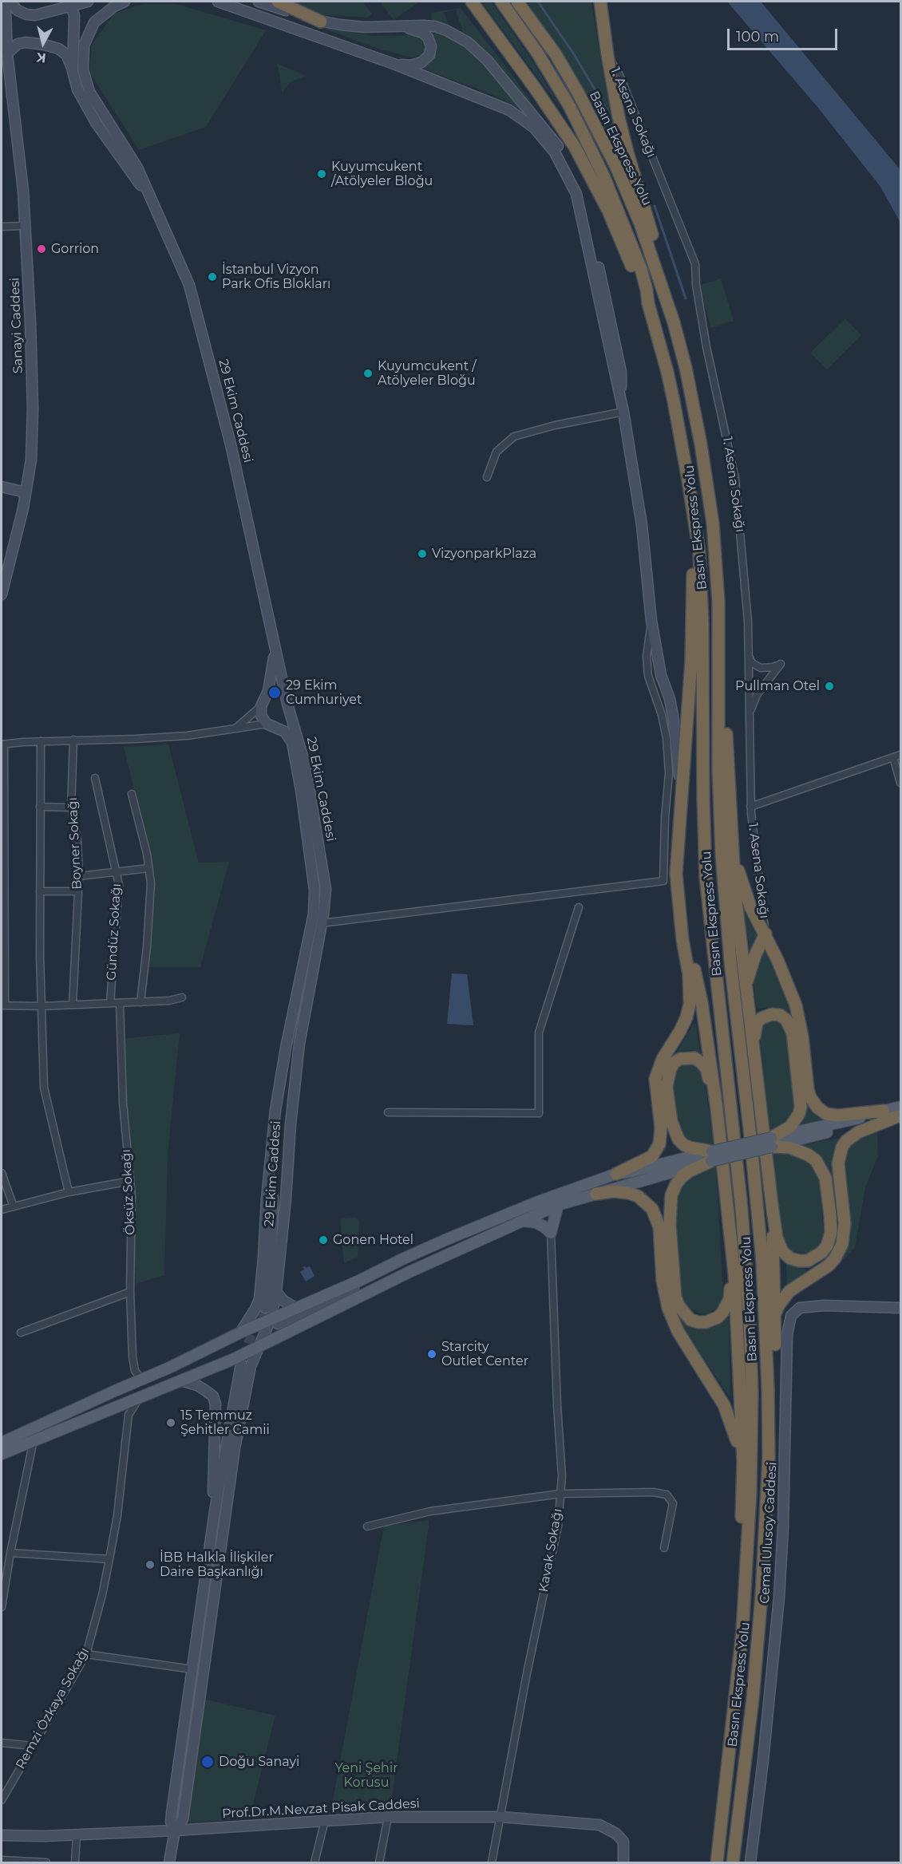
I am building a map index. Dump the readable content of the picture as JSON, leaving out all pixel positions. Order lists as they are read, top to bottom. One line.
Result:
{"streets":{"highway":["Basın Ekspress Yolu"],"main road":["Sanayi Caddesi","29 Ekim Caddesi","Cemal Ulusoy Caddesi","Prof.Dr.M.Nevzat Pisak Caddesi"],"street":["1. Asena Sokağı","Boyner Sokağı","Gündüz Sokağı","Öksüz Sokağı","Kavak Sokağı","Remzi Özkaya Sokağı"]},"crossings":[["29 Ekim Caddesi","Prof.Dr.M.Nevzat Pisak Caddesi"],["Kavak Sokağı","Prof.Dr.M.Nevzat Pisak Caddesi"]],"parks":["Yeni Şehir Korusu"],"places":["Kuyumcukent /Atölyeler Bloğu","Gorrion","İstanbul Vizyon Park Ofis Blokları","Kuyumcukent / Atölyeler Bloğu","VizyonparkPlaza","Pullman Otel","29 Ekim Cumhuriyet","Gonen Hotel","Starcity Outlet Center","15 Temmuz Şehitler Camii","İBB Halkla İlişkiler Daire Başkanlığı","Doğu Sanayi"],"scale_bar":"100 m","north":"bottom"}
